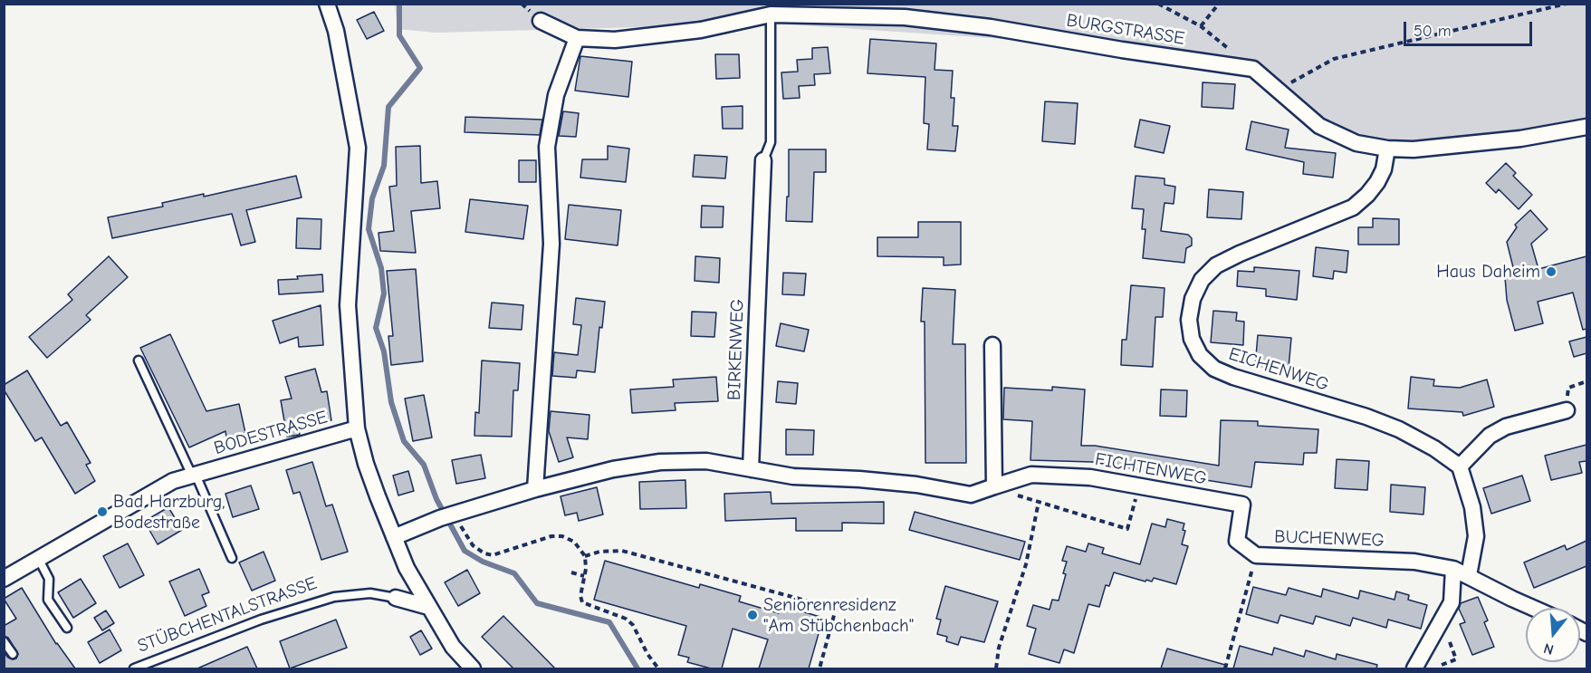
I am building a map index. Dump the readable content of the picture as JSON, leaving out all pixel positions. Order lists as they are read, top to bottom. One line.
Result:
{"streets":{"street":["BURGSTRASSE","BIRKENWEG","EICHENWEG","BODESTRASSE","FICHTENWEG","BUCHENWEG","STÜBCHENTALSTRASSE"]},"crossings":[["BURGSTRASSE","BIRKENWEG"],["BURGSTRASSE","EICHENWEG"],["BIRKENWEG","FICHTENWEG"],["FICHTENWEG","BUCHENWEG"]],"places":["Haus Daheim","Bad Harzburg, Bodestraße","Seniorenresidenz \"Am Stübchenbach\""],"scale_bar":"50 m","north":"bottom"}
